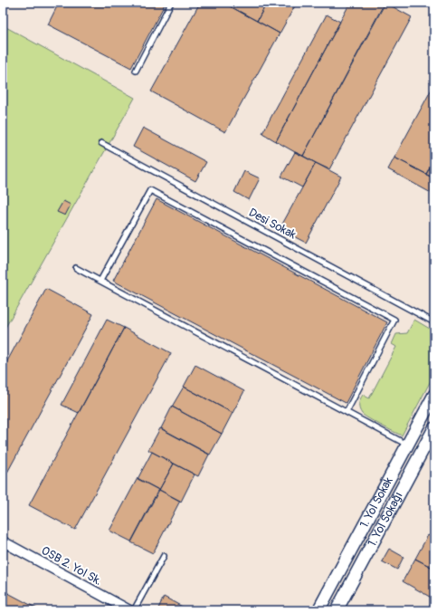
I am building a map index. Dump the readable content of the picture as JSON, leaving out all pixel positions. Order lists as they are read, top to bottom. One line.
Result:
{"streets":{"street":["1. Yol Sokak","1. Yol Sokağı","OSB 2. Yol Sk."],"lane":["Desi Sokak"]}}
